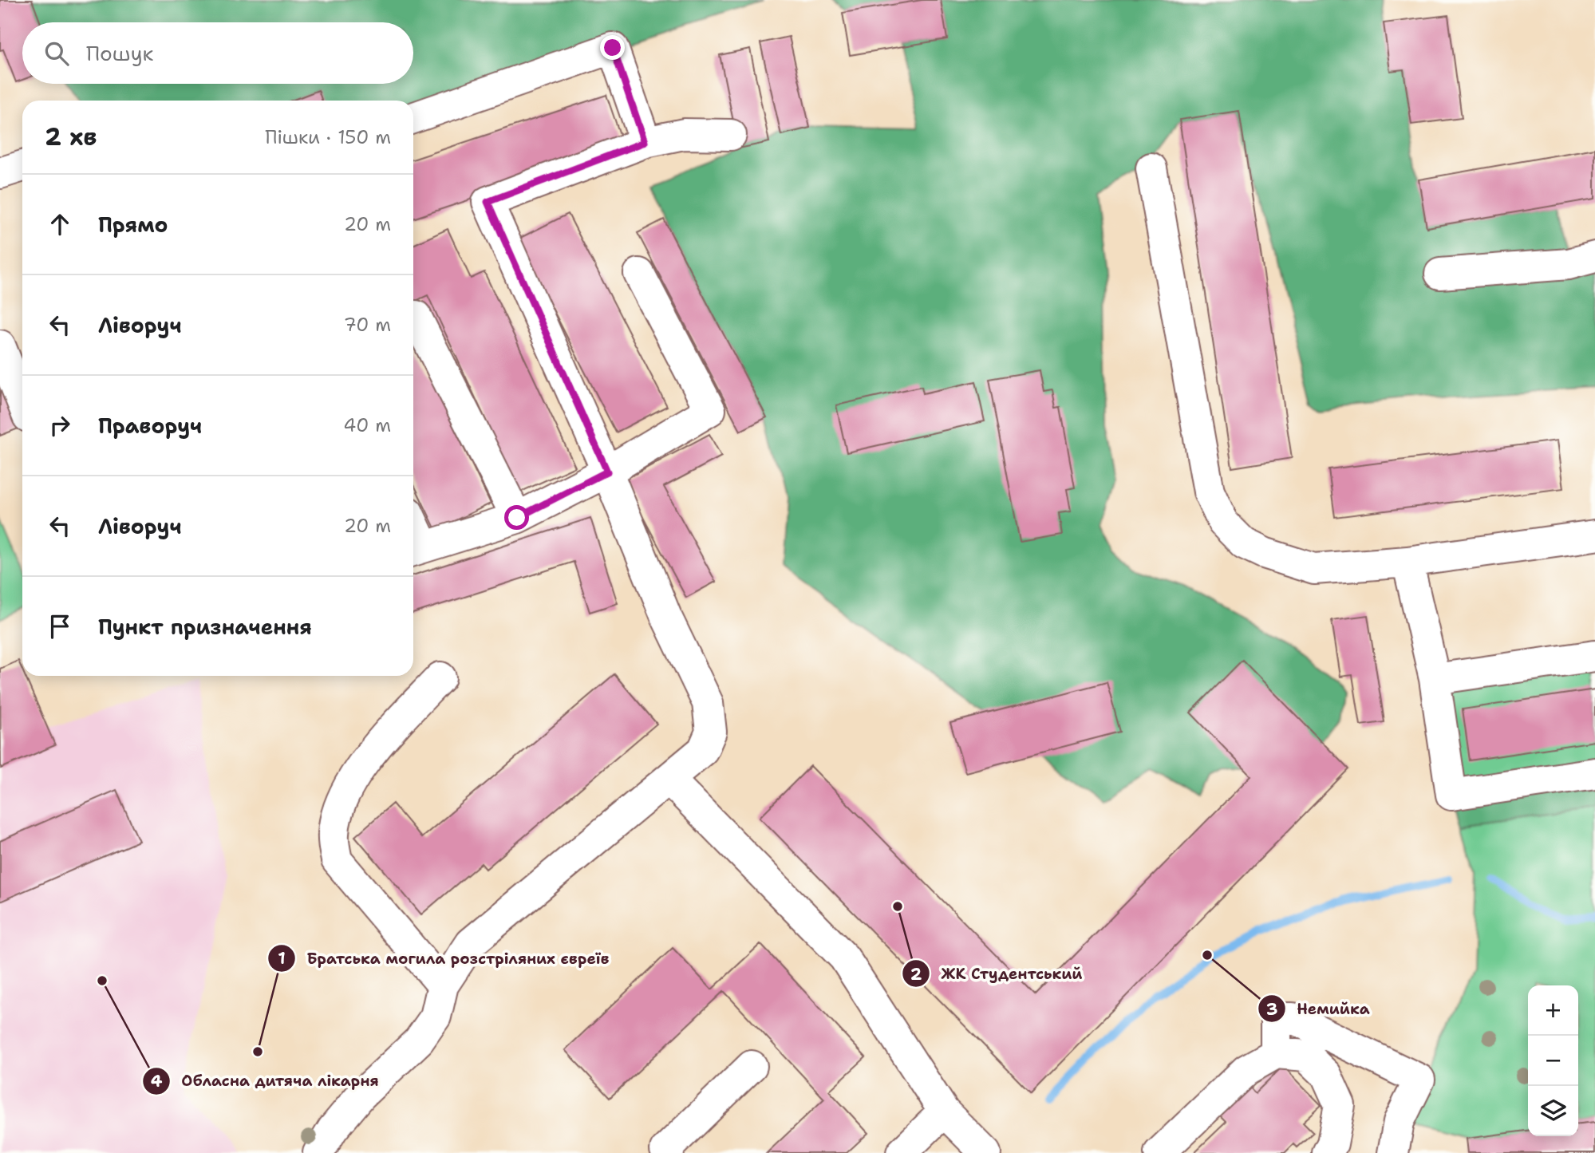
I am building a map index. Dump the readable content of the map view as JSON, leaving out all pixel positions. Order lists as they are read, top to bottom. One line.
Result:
{"places":["ЖК Студентський","Немийка","Обласна дитяча лікарня","Братська могила розстріляних євреїв"],"page":{"search":"Пошук","heading":["2 хв","Пішки · 150 m"],"list":[["Прямо","20 m"],["Ліворуч","70 m"],["Праворуч","40 m"],["Ліворуч","20 m"],"Пункт призначення"],"map_buttons":["+","−"]}}
